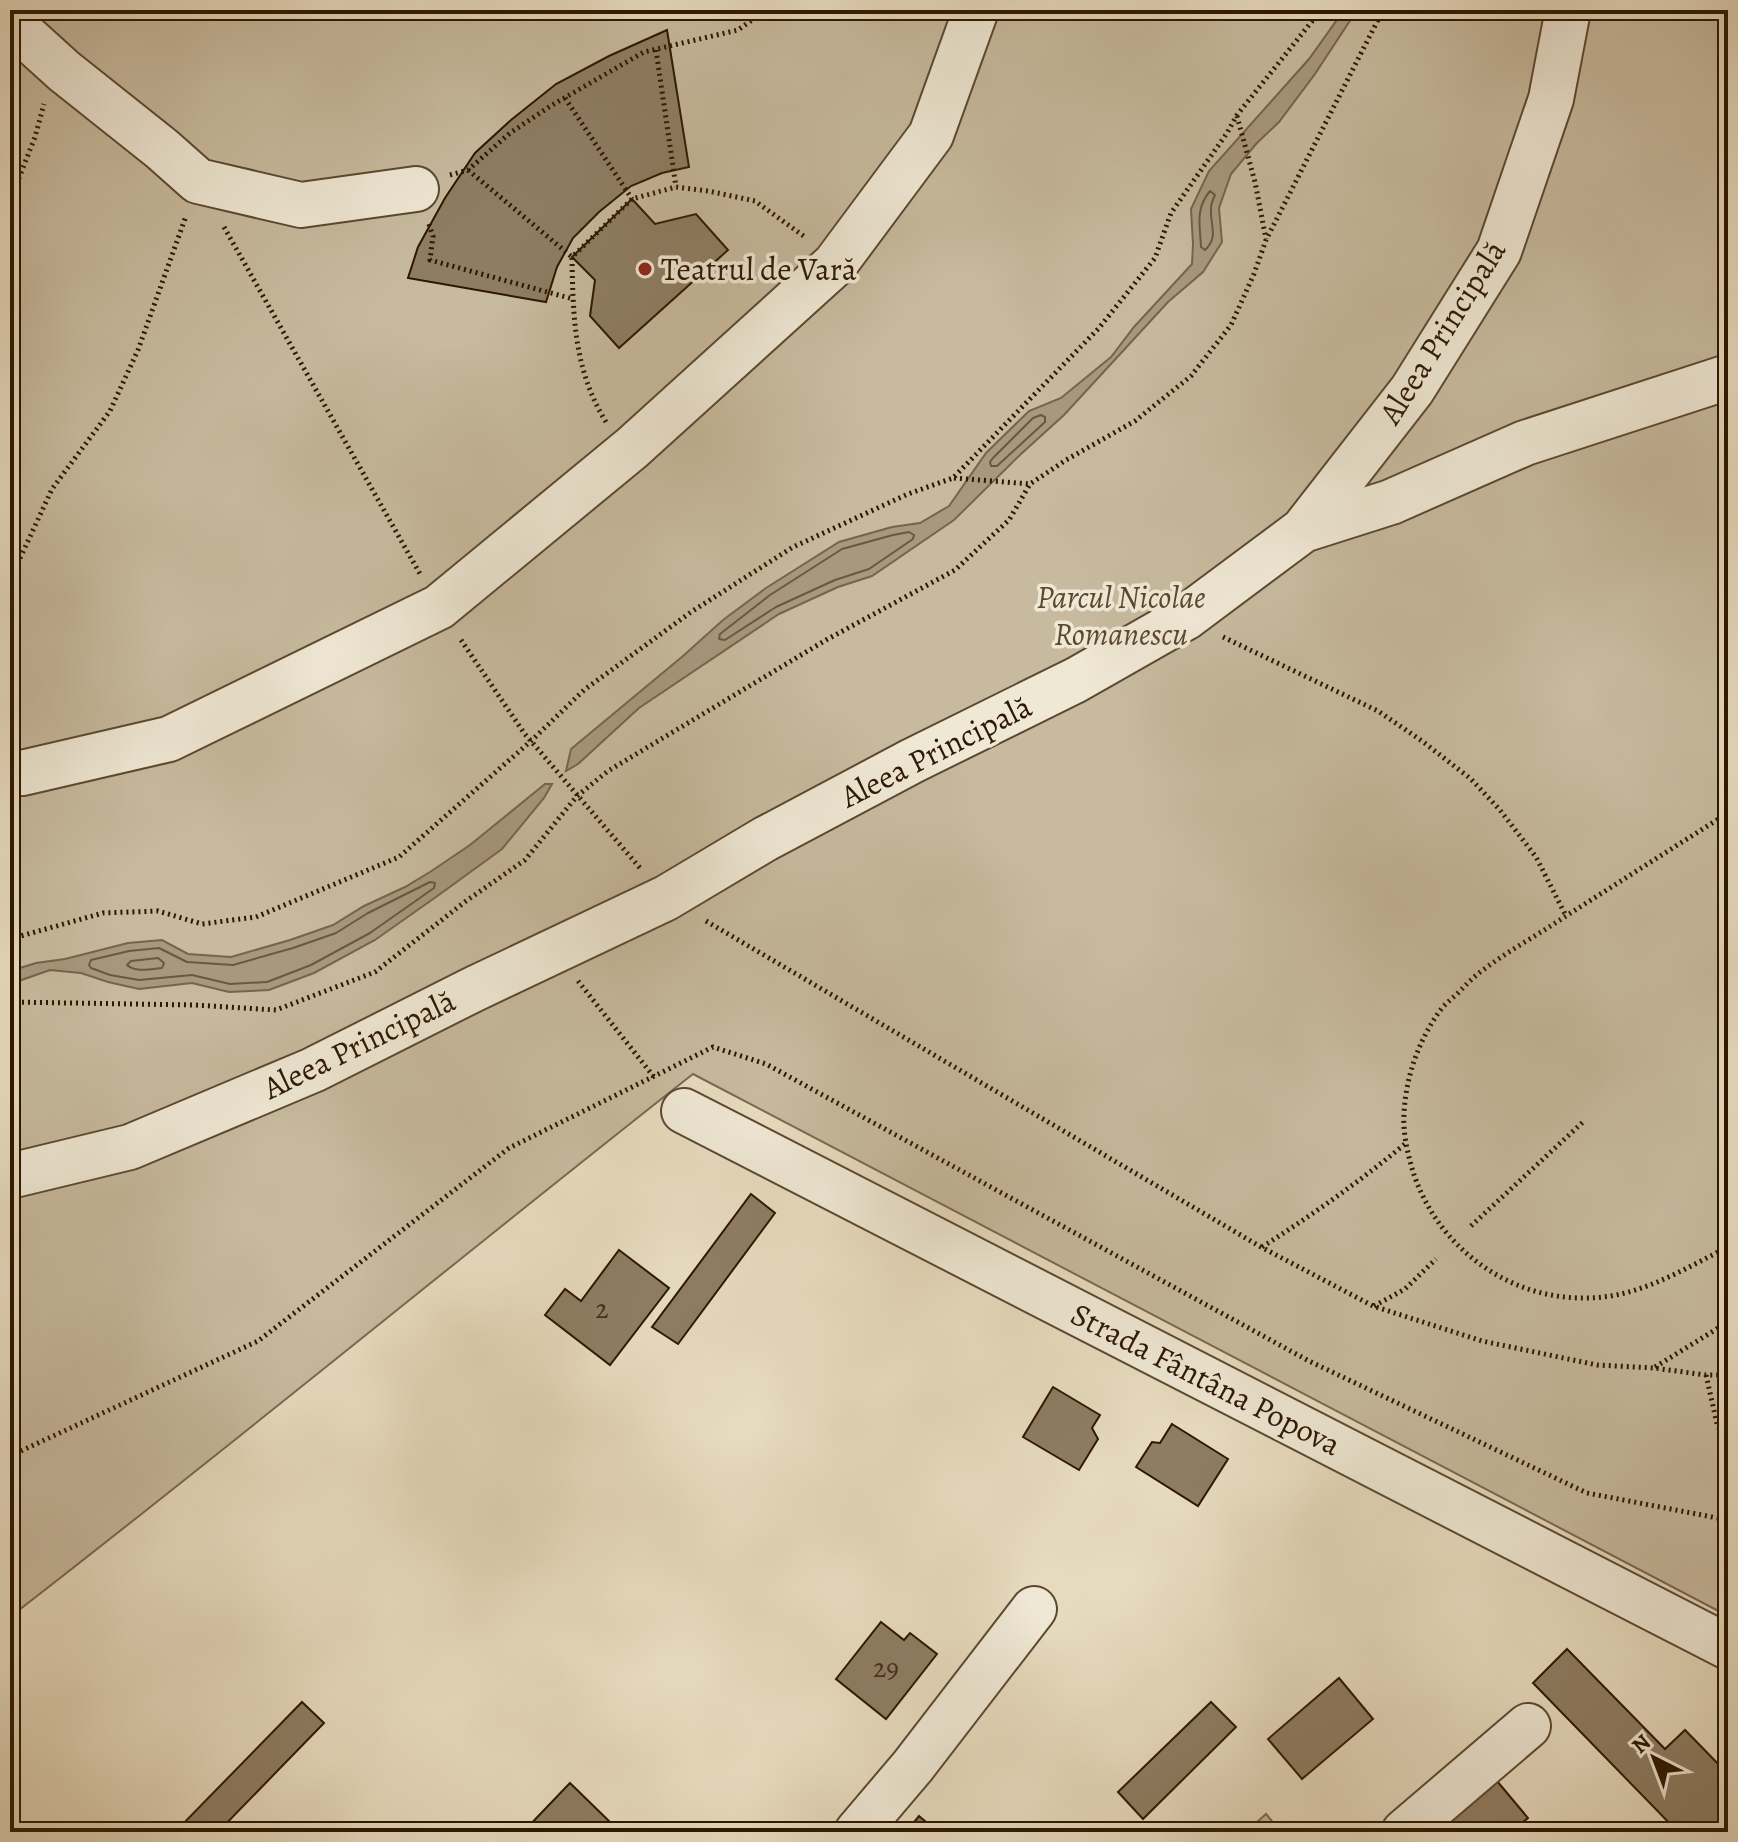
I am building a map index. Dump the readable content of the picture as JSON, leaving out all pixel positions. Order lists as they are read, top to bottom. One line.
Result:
{"streets":{"street":["Aleea Principală","Strada Fântâna Popova"]},"parks":["Parcul Nicolae Romanescu"],"places":["Teatrul de Vară"],"house_numbers":["2","29"],"north":"top left"}
